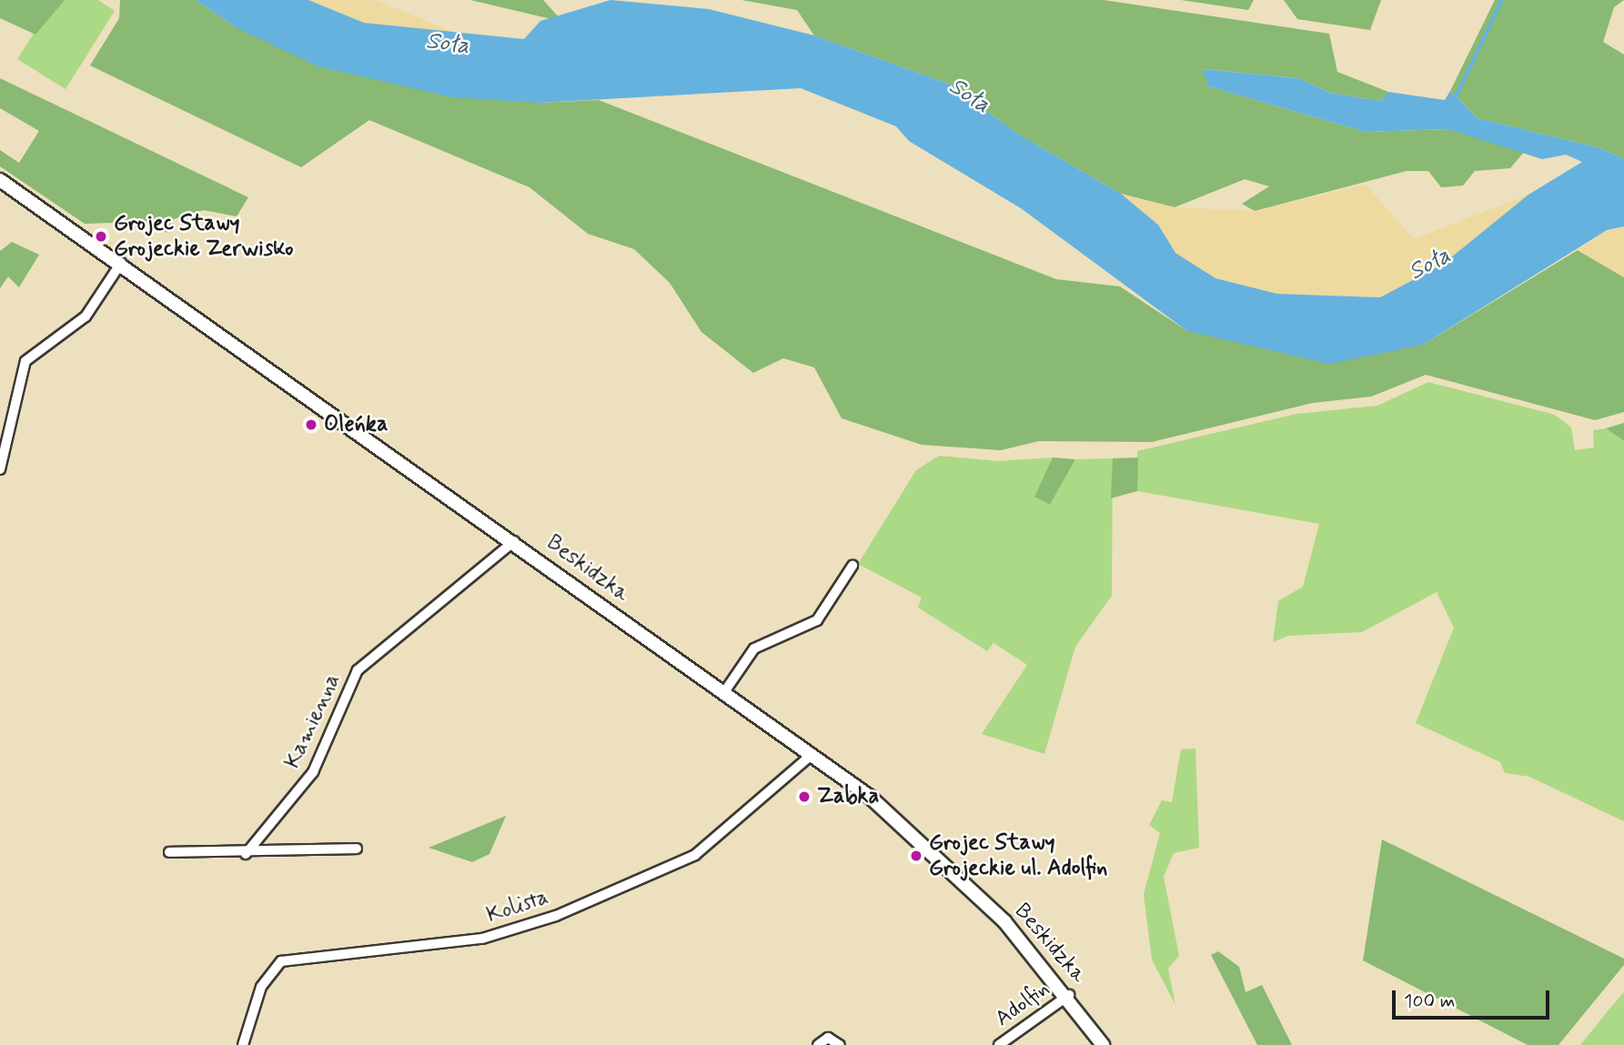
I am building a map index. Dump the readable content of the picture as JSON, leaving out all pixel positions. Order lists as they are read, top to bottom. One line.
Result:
{"streets":{"main road":["Beskidzka"],"street":["Kamienna","Kolista","Adolfin"]},"crossings":[["Beskidzka","Kamienna"],["Beskidzka","Kolista"],["Beskidzka","Adolfin"]],"water":["Soła"],"places":["Grojec Stawy Grojeckie Zerwisko","Oleńka","Zabka","Grojec Stawy Grojeckie ul. Adolfin"],"scale_bar":"100 m"}
